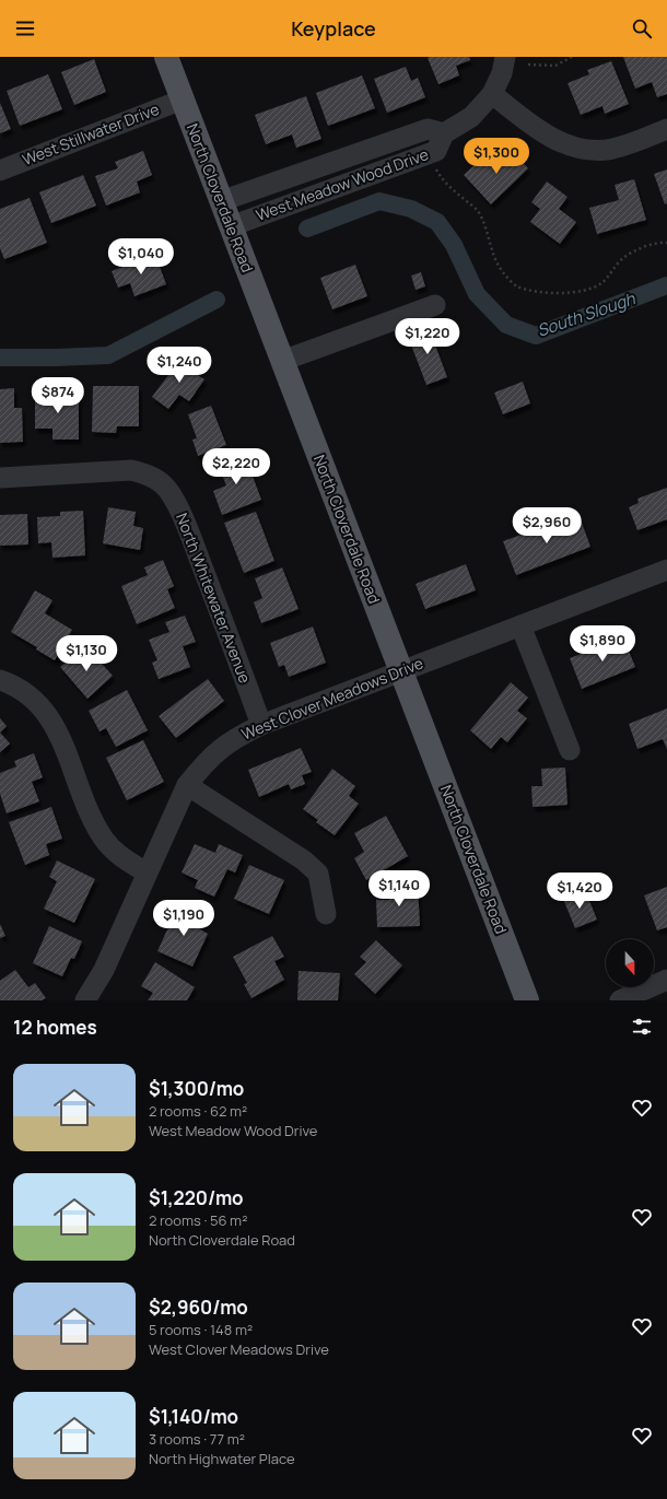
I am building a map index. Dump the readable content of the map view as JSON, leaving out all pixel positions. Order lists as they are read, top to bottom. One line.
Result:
{"streets":{"main road":["North Cloverdale Road"],"street":["West Stillwater Drive","West Meadow Wood Drive","North Whitewater Avenue","West Clover Meadows Drive"]},"crossings":[["West Stillwater Drive","North Cloverdale Road"],["West Meadow Wood Drive","North Cloverdale Road"],["North Cloverdale Road","West Clover Meadows Drive"],["North Whitewater Avenue","West Clover Meadows Drive"]],"water":["South Slough"],"north":"bottom","page":{"header":"Keyplace","price":["$1,300","$1,040","$1,220","$1,240","$874","$2,220","$2,960","$1,890","$1,130","$1,140","$1,420","$1,190"],"heading":"12 homes","list":[{"name":"$1,300/mo","note":"2 rooms · 62 m² · West Meadow Wood Drive"},{"name":"$1,220/mo","note":"2 rooms · 56 m² · North Cloverdale Road"},{"name":"$2,960/mo","note":"5 rooms · 148 m² · West Clover Meadows Drive"},{"name":"$1,140/mo","note":"3 rooms · 77 m² · North Highwater Place"}]}}
